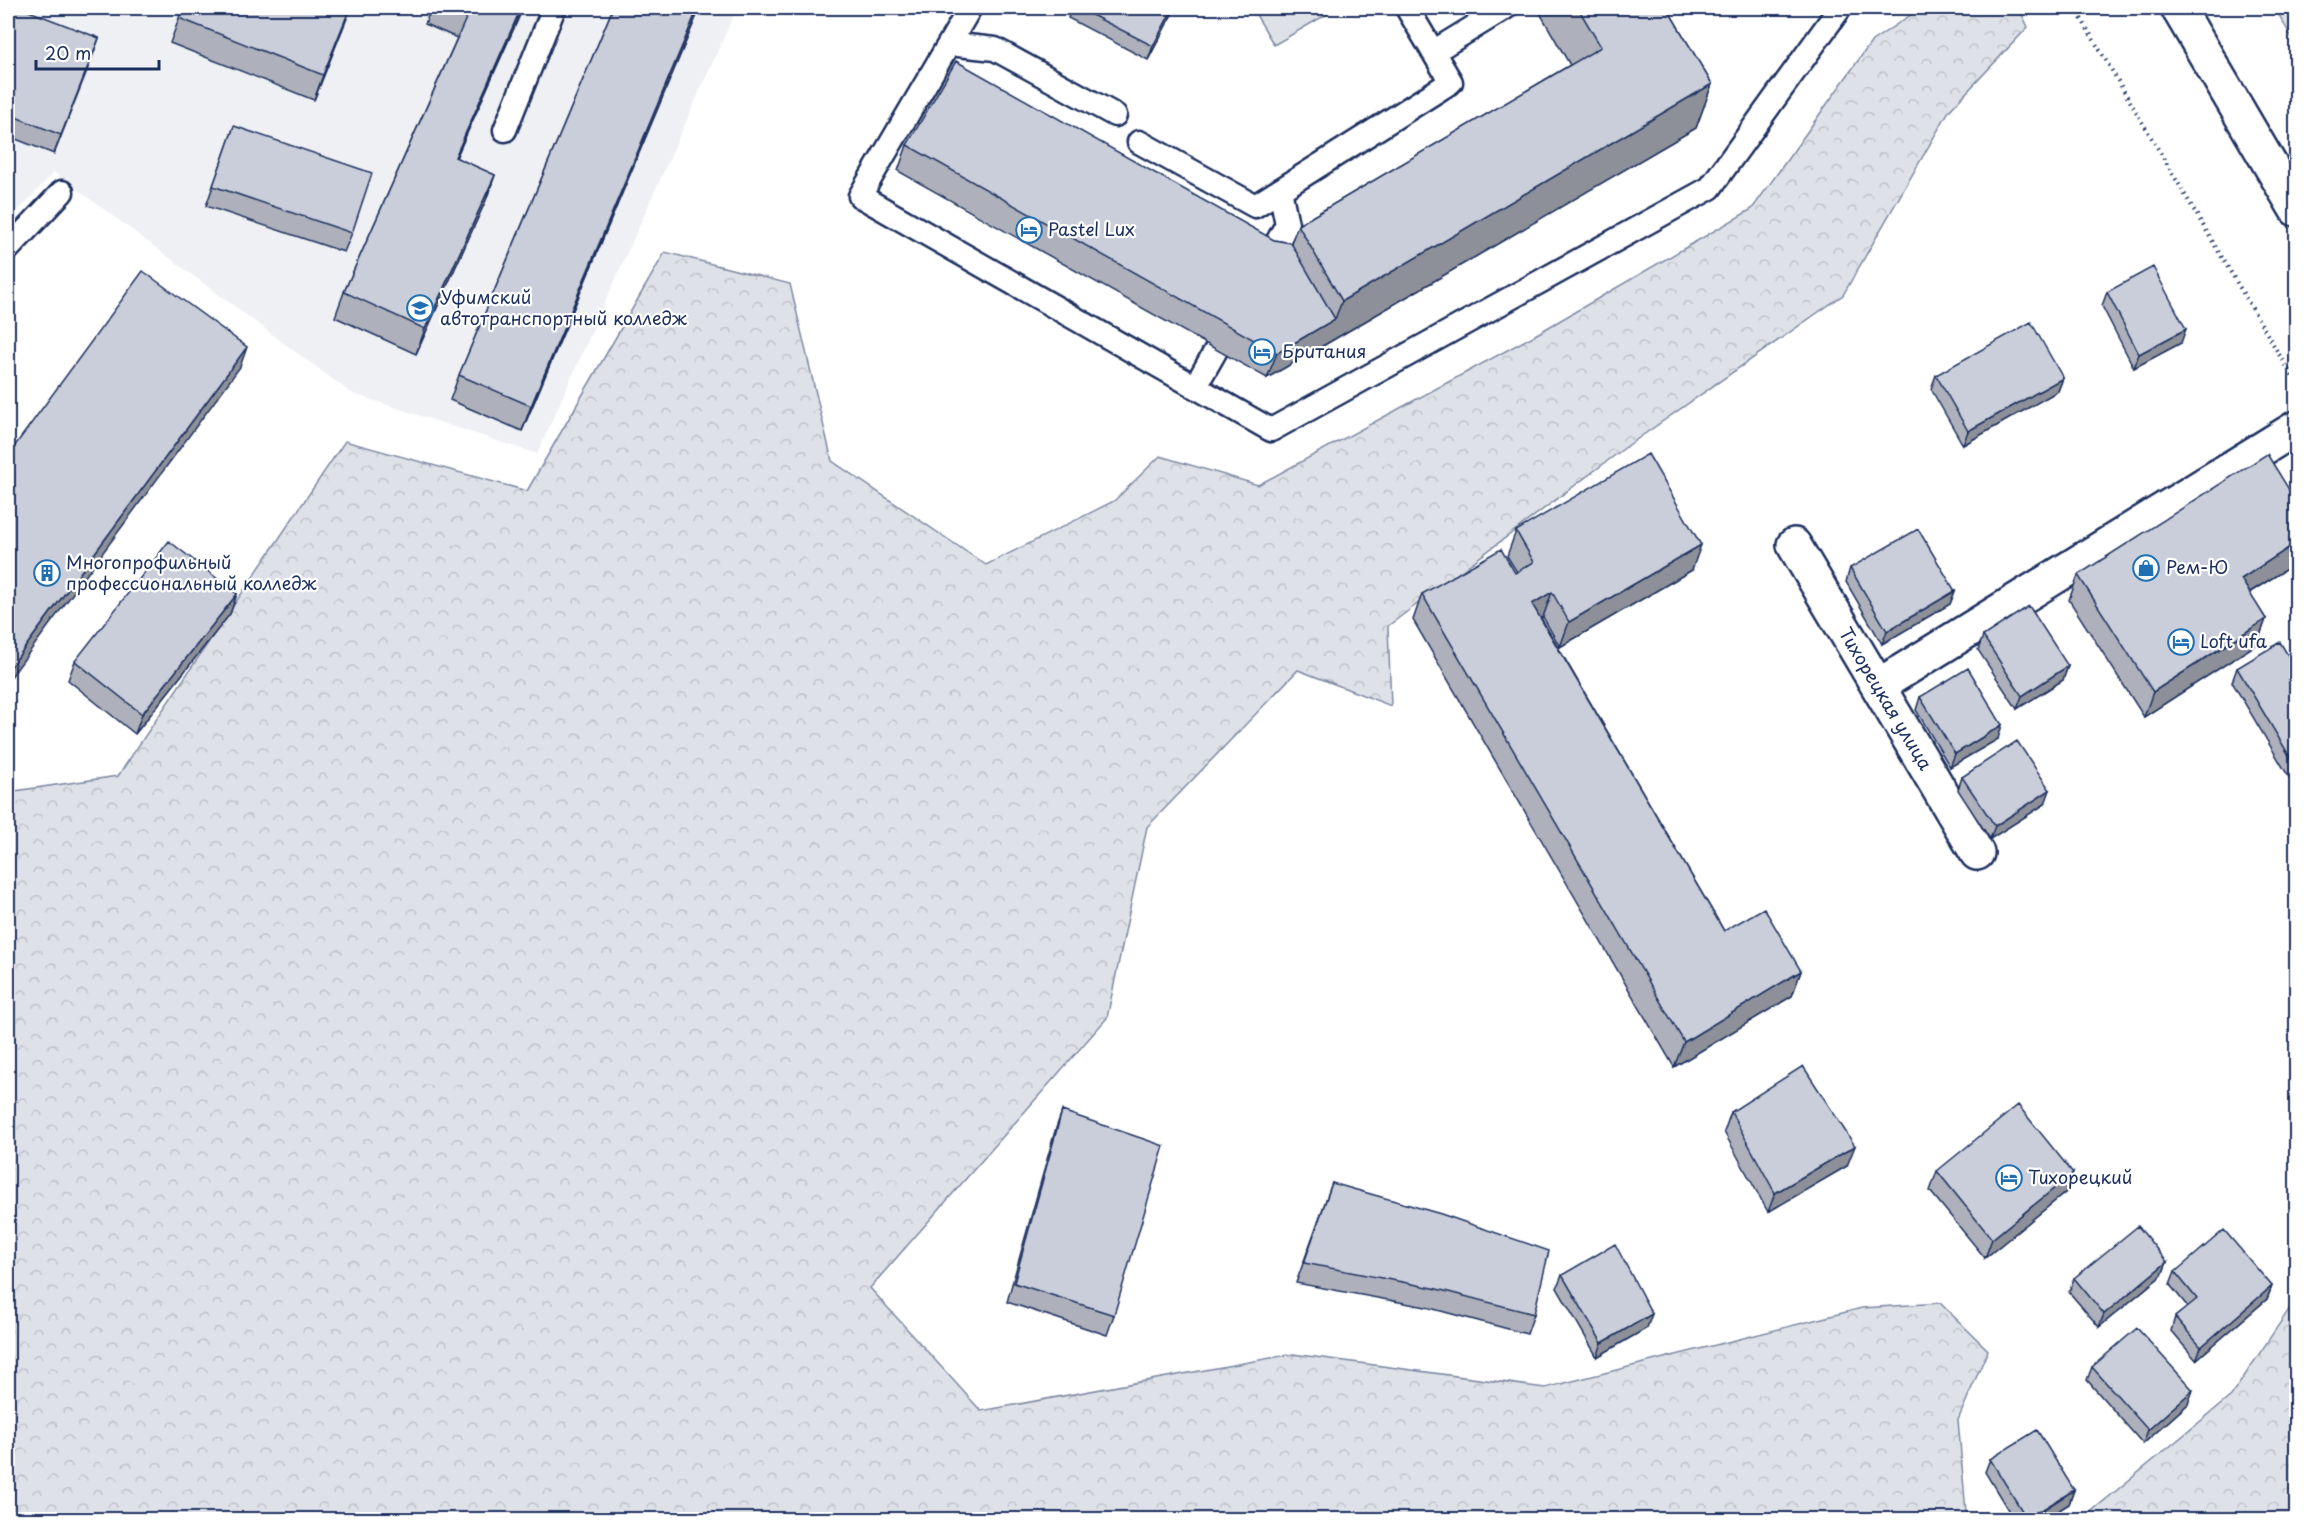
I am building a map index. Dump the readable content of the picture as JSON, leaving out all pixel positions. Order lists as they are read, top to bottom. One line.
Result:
{"streets":{"street":["Тихорецкая улица"]},"places":{"hotel":["Pastel Lux","Британия","Loft ufa","Тихорецкий"],"school or university":["Уфимский автотранспортный колледж"],"shop":["Рем-Ю"],"building":["Многопрофильный профессиональный колледж"]},"scale_bar":"20 m"}
